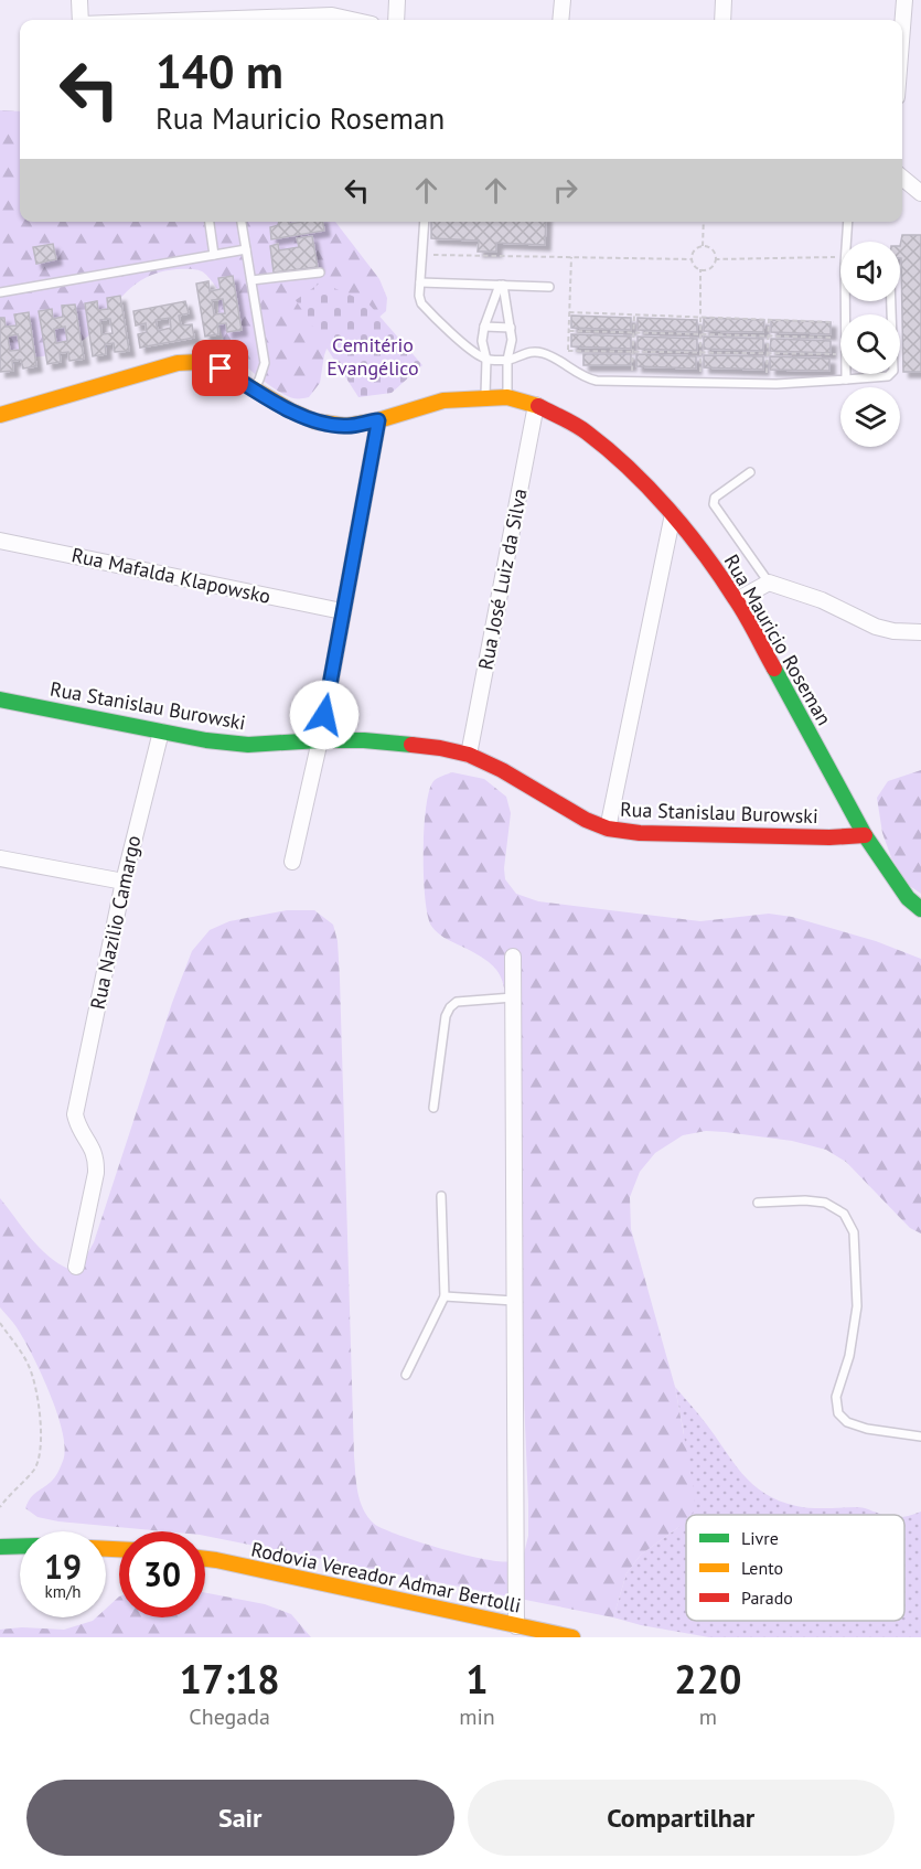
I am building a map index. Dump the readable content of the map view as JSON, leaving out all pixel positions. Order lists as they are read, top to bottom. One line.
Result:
{"streets":{"main road":["Rua Mauricio Roseman","Rua Stanislau Burowski","Rodovia Vereador Admar Bertolli"],"street":["Rua Mafalda Klapowsko","Rua José Luiz da Silva","Rua Nazilio Camargo"]},"crossings":[["Rua José Luiz da Silva","Rua Mauricio Roseman"],["Rua José Luiz da Silva","Rua Stanislau Burowski"],["Rua Mauricio Roseman","Rua Stanislau Burowski"],["Rua Stanislau Burowski","Rua Nazilio Camargo"]],"parks":["Cemitério Evangélico"],"legend":["Livre","Lento","Parado"],"page":{"turn":["140 m","Rua Mauricio Roseman"],"speed":"19 km/h","limit":"30","eta":["17:18","Chegada","1","min","220","m"],"buttons":["Sair","Compartilhar"]}}
